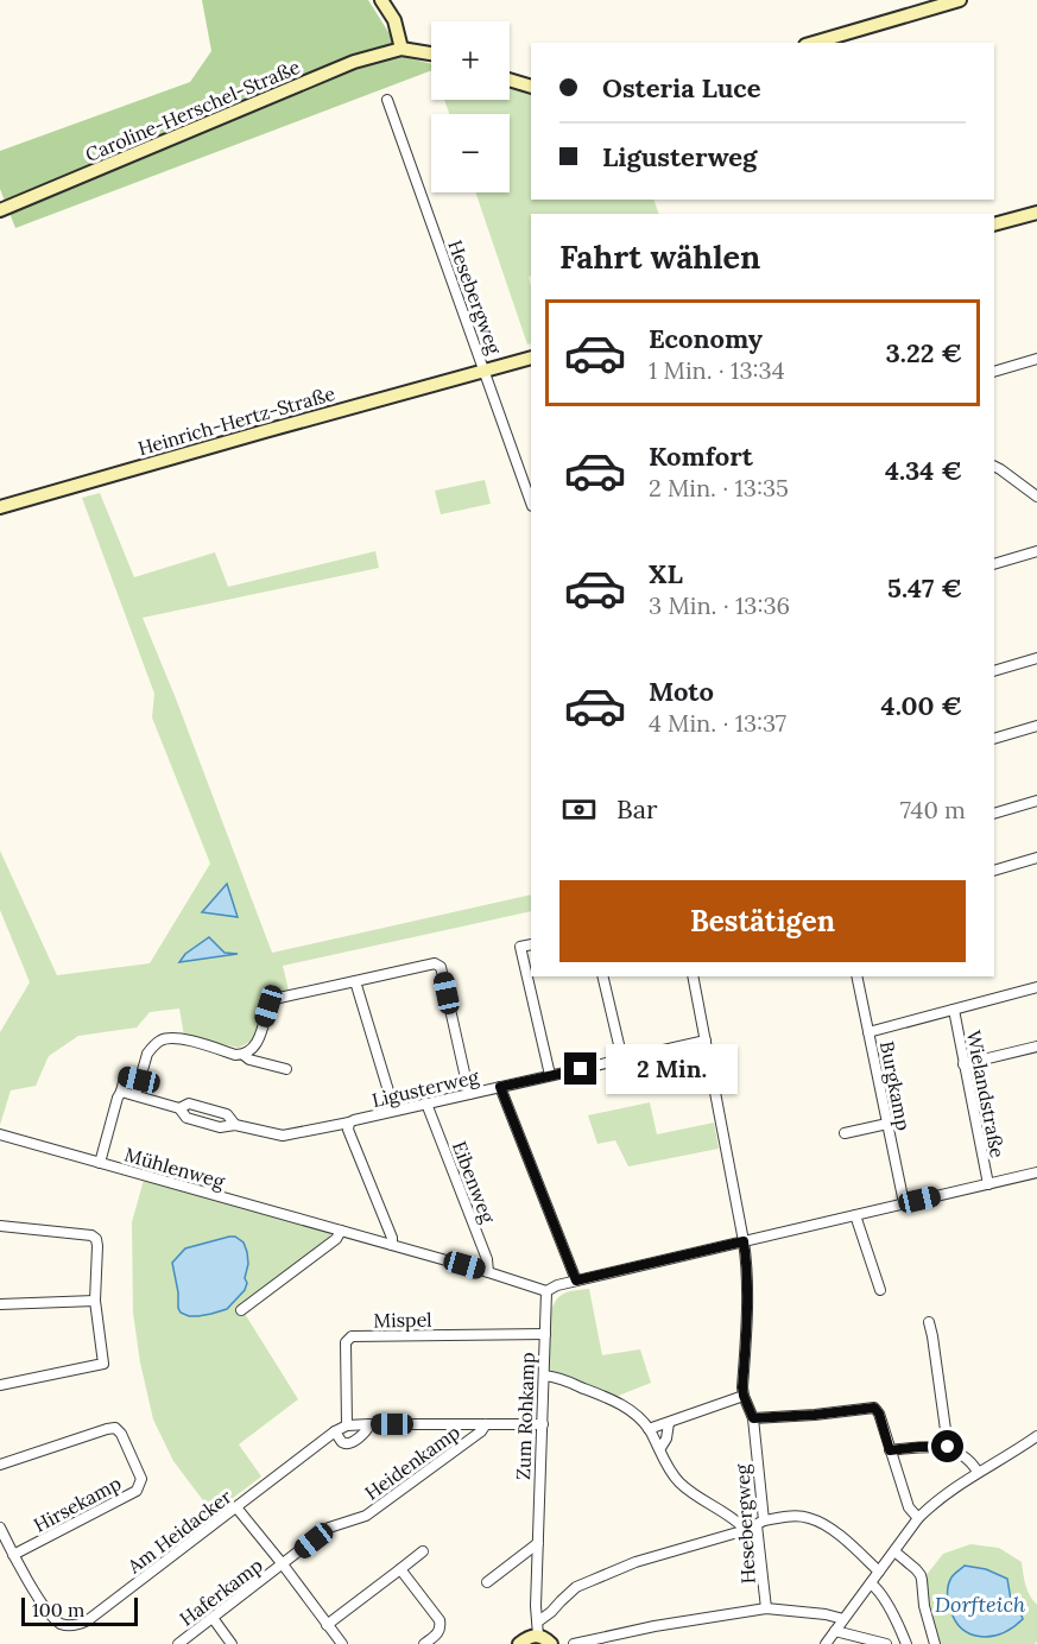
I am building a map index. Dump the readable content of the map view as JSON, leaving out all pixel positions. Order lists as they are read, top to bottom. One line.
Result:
{"streets":{"street":["Caroline-Herschel-Straße","Hesebergweg","Heinrich-Hertz-Straße","Burgkamp","Ligusterweg","Wielandstraße","Mühlenweg","Eibenweg","Mispel","Zum Rohkamp","Heidenkamp","Hirsekamp","Am Heidacker","Haferkamp"]},"crossings":[["Hesebergweg","Heinrich-Hertz-Straße"],["Hesebergweg","Ligusterweg"],["Ligusterweg","Eibenweg"],["Mühlenweg","Eibenweg"],["Mühlenweg","Zum Rohkamp"],["Mispel","Zum Rohkamp"],["Mispel","Am Heidacker"],["Zum Rohkamp","Am Heidacker"],["Heidenkamp","Am Heidacker"],["Heidenkamp","Haferkamp"],["Hirsekamp","Am Heidacker"]],"water":["Dorfteich"],"scale_bar":"100 m","page":{"map_buttons":["+","−"],"banner":["Osteria Luce","Ligusterweg"],"heading":"Fahrt wählen","list":[{"name":"Economy","note":"1 Min. · 13:34","value":"3.22 €"},{"name":"Komfort","note":"2 Min. · 13:35","value":"4.34 €"},{"name":"XL","note":"3 Min. · 13:36","value":"5.47 €"},{"name":"Moto","note":"4 Min. · 13:37","value":"4.00 €"}],"pay":["Bar","740 m"],"buttons":"Bestätigen","bubble":"2 Min.","scale":"100 m"}}
